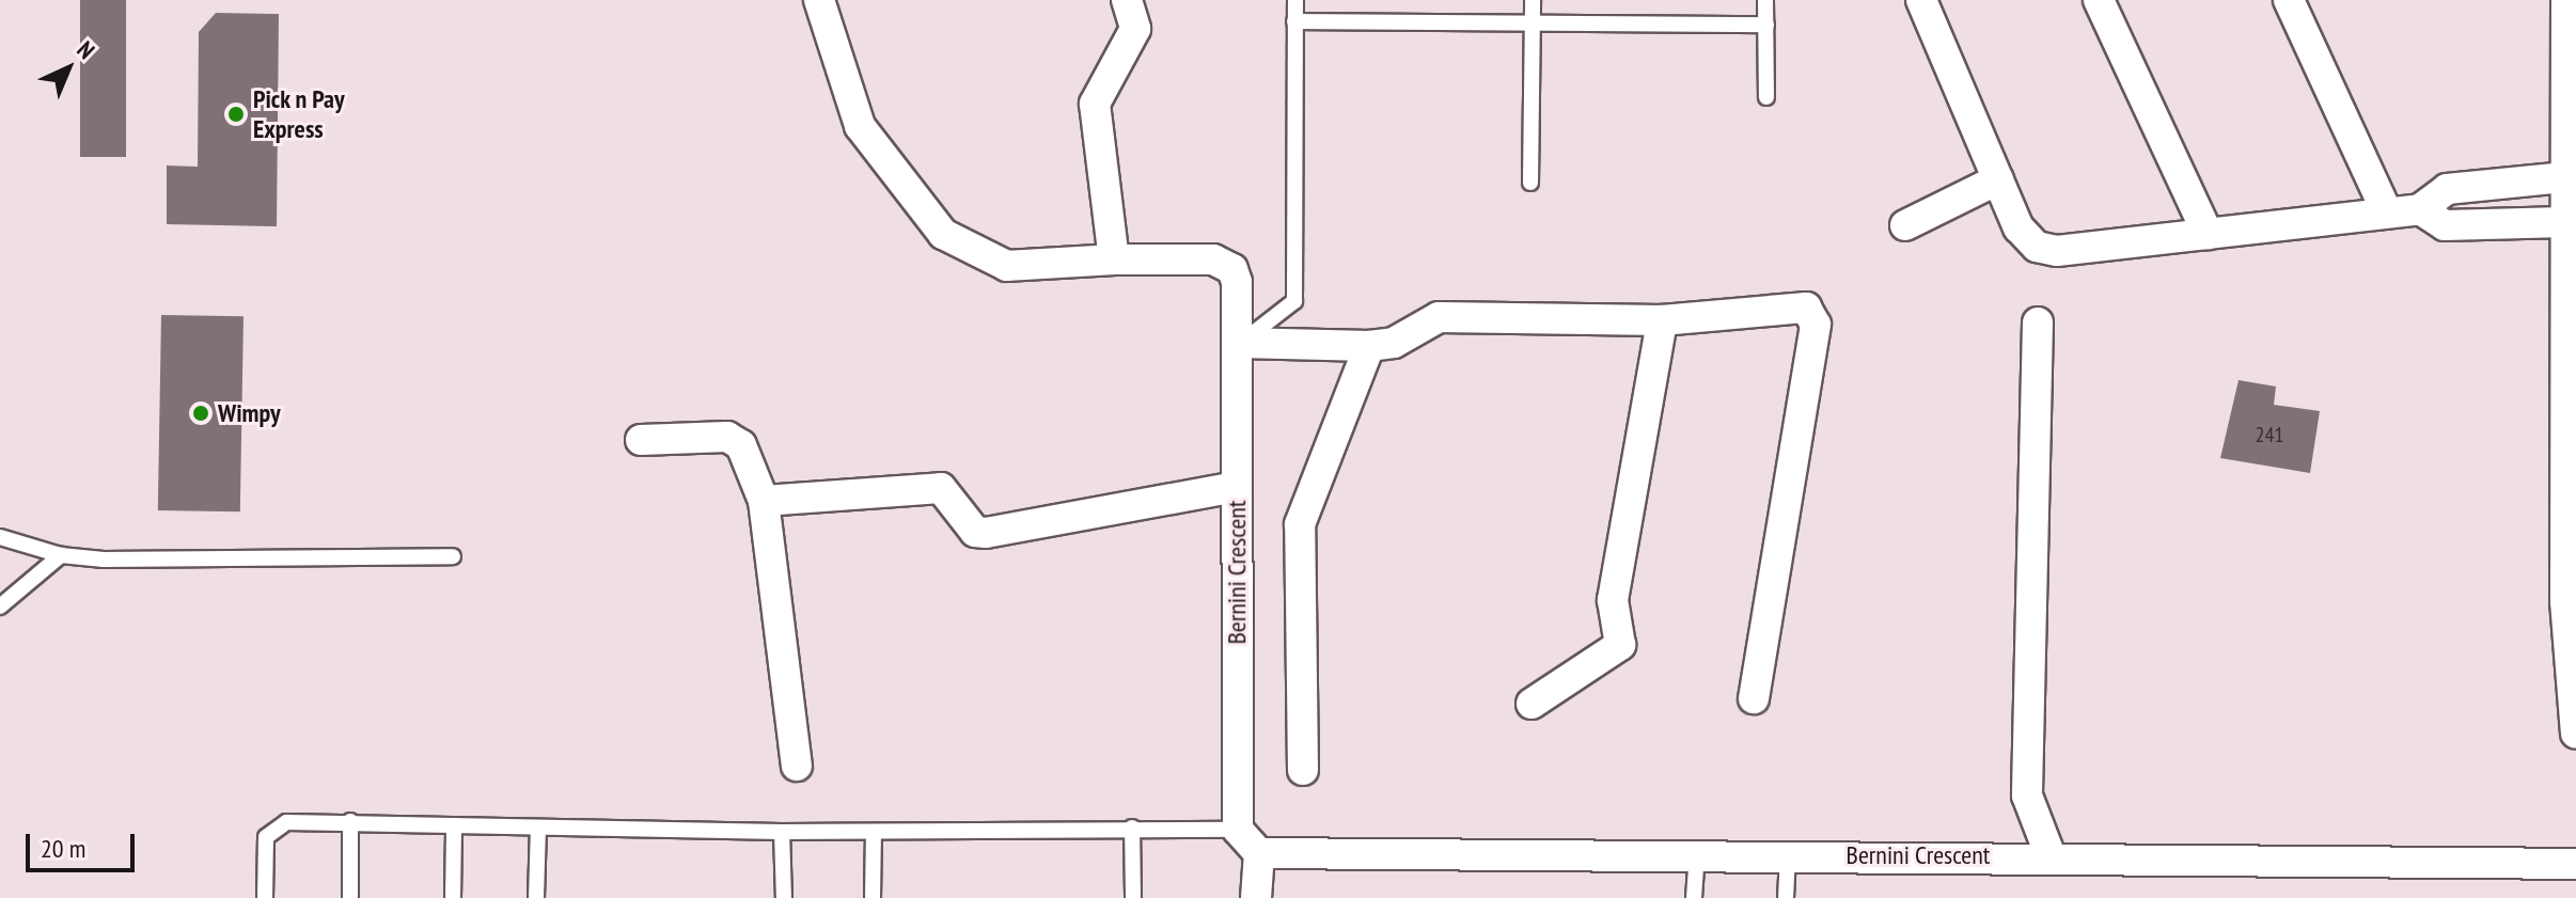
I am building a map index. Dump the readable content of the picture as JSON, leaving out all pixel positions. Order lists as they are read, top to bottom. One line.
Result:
{"streets":{"street":["Bernini Crescent"]},"places":["Pick n Pay Express","Wimpy"],"house_numbers":["241"],"scale_bar":"20 m","north":"top right"}
